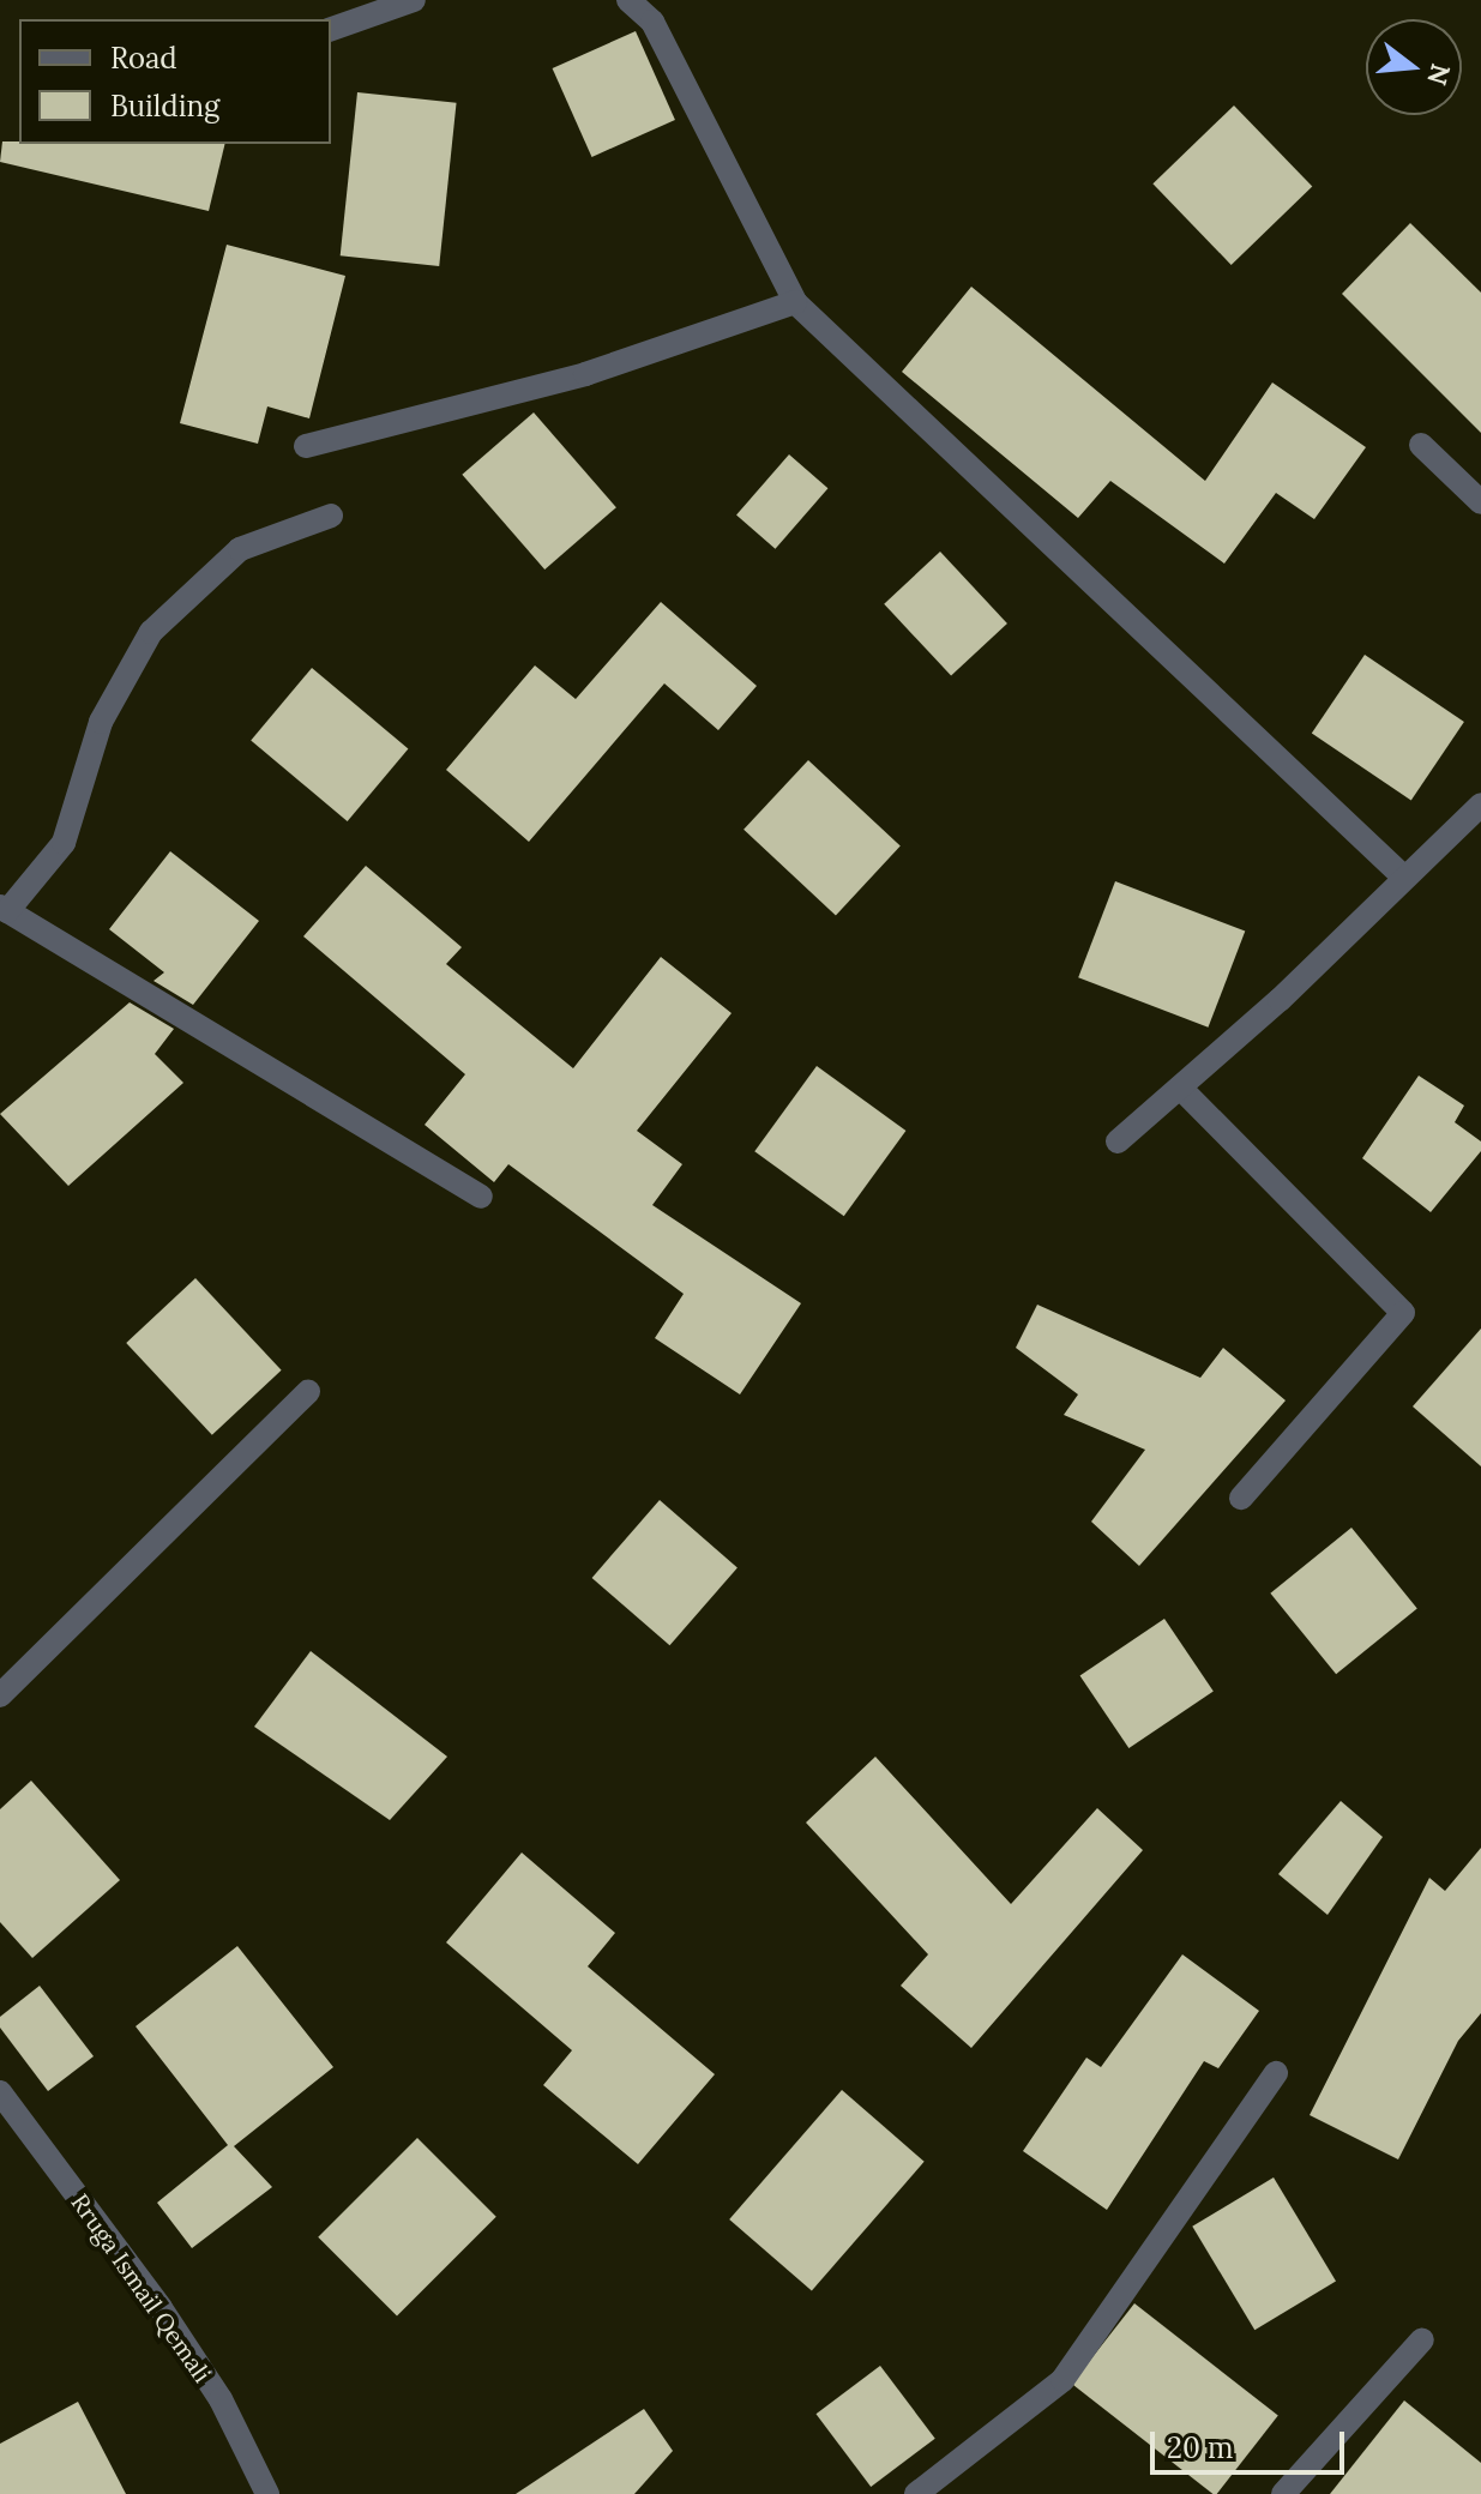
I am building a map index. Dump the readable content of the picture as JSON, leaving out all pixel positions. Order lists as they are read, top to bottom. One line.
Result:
{"streets":{"street":["Rruga Ismail Qemali"]},"legend":["Road","Building"],"scale_bar":"20 m","north":"right"}
